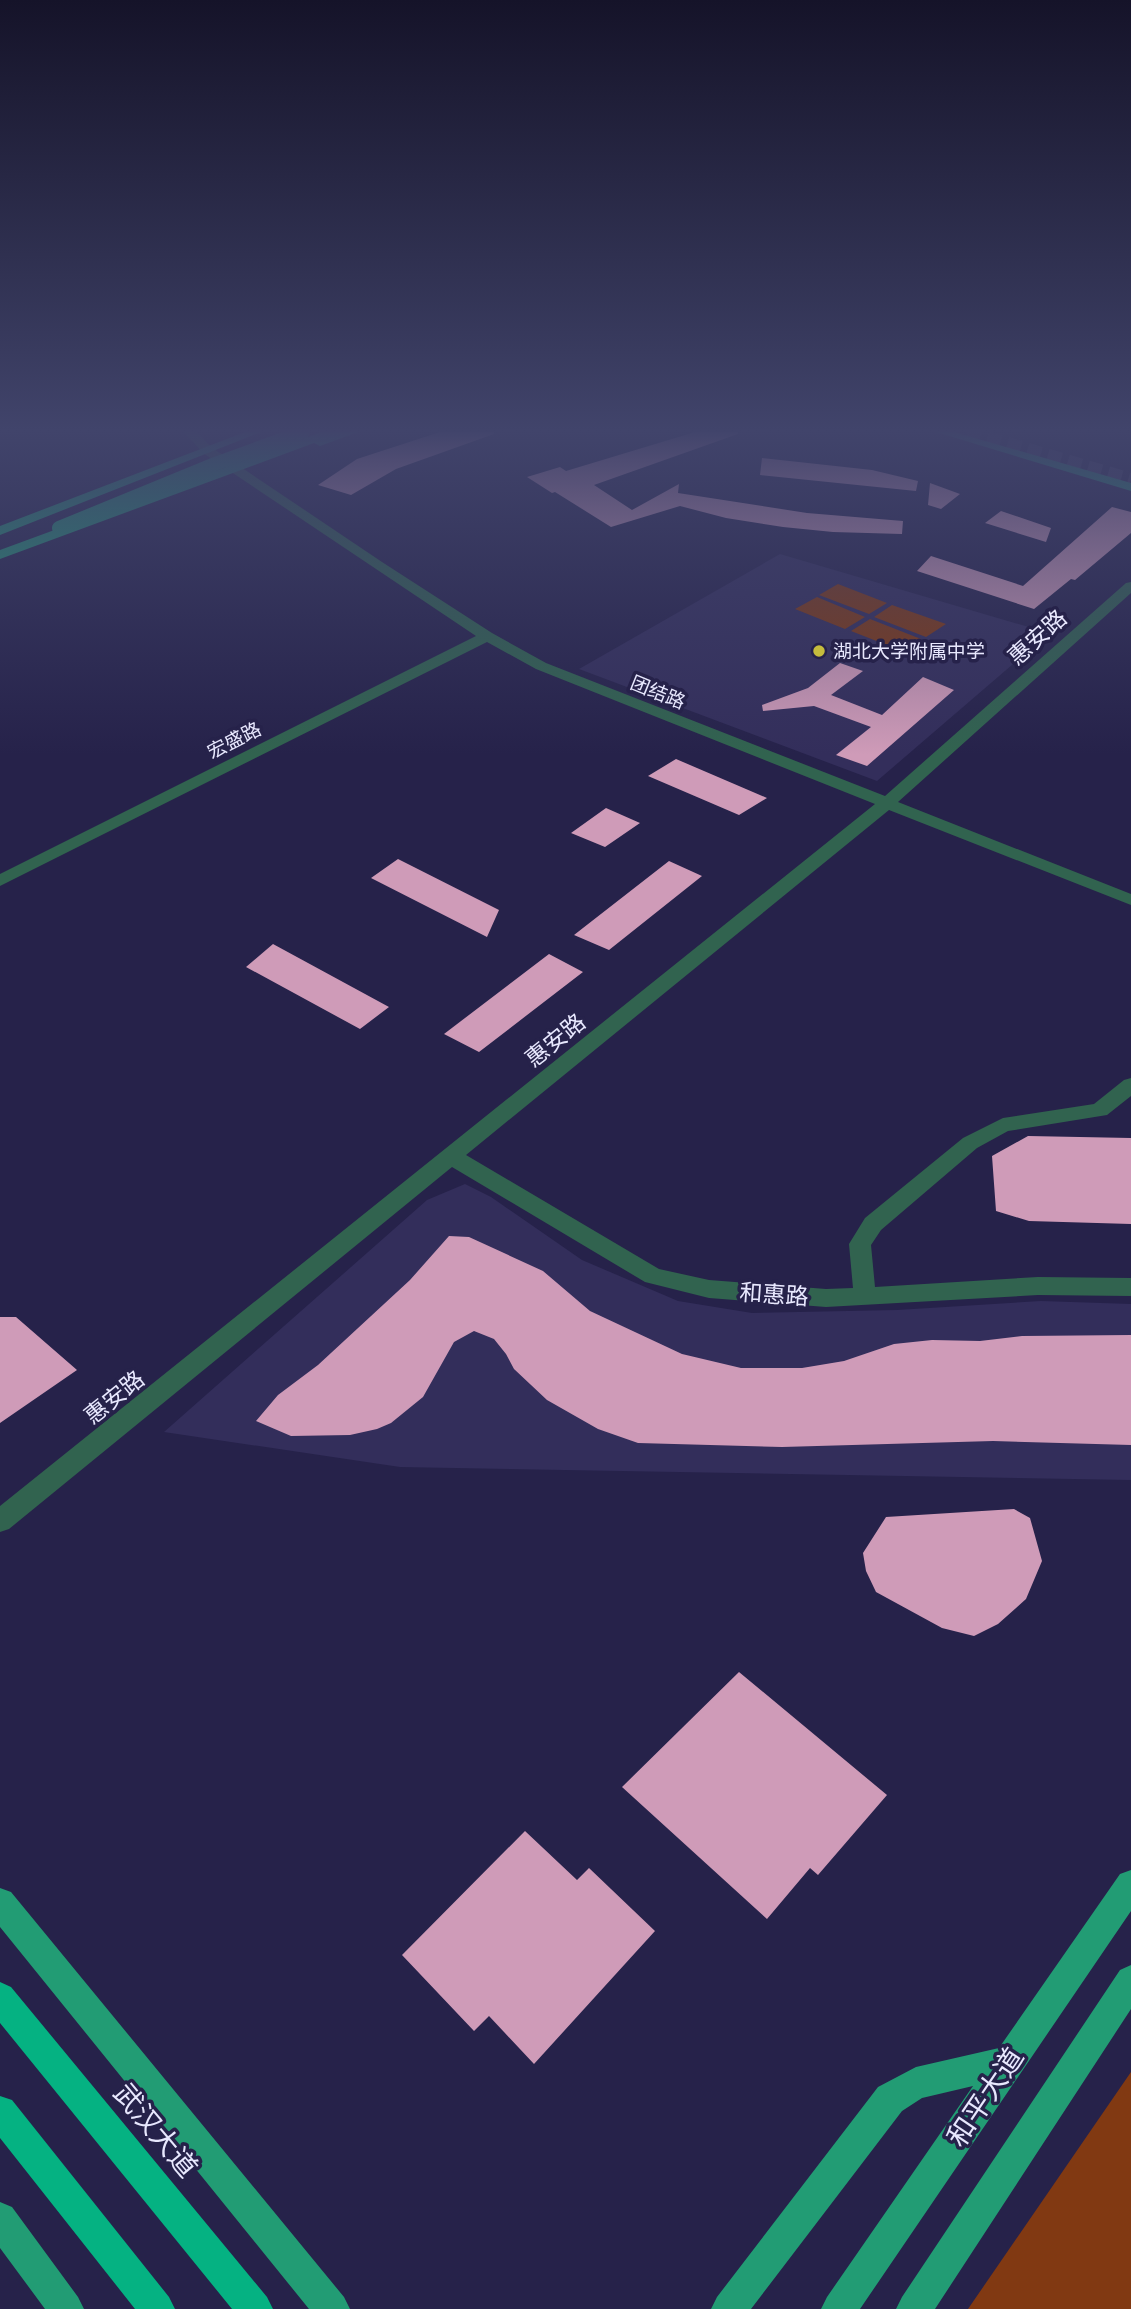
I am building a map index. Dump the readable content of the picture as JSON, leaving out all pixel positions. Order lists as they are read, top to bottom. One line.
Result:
{"streets":{"highway":["武汉大道"],"main road":["和平大道"],"street":["惠安路","团结路","宏盛路","和惠路"]},"crossings":[["惠安路","团结路"],["惠安路","和惠路"],["团结路","宏盛路"]],"places":["湖北大学附属中学"]}
